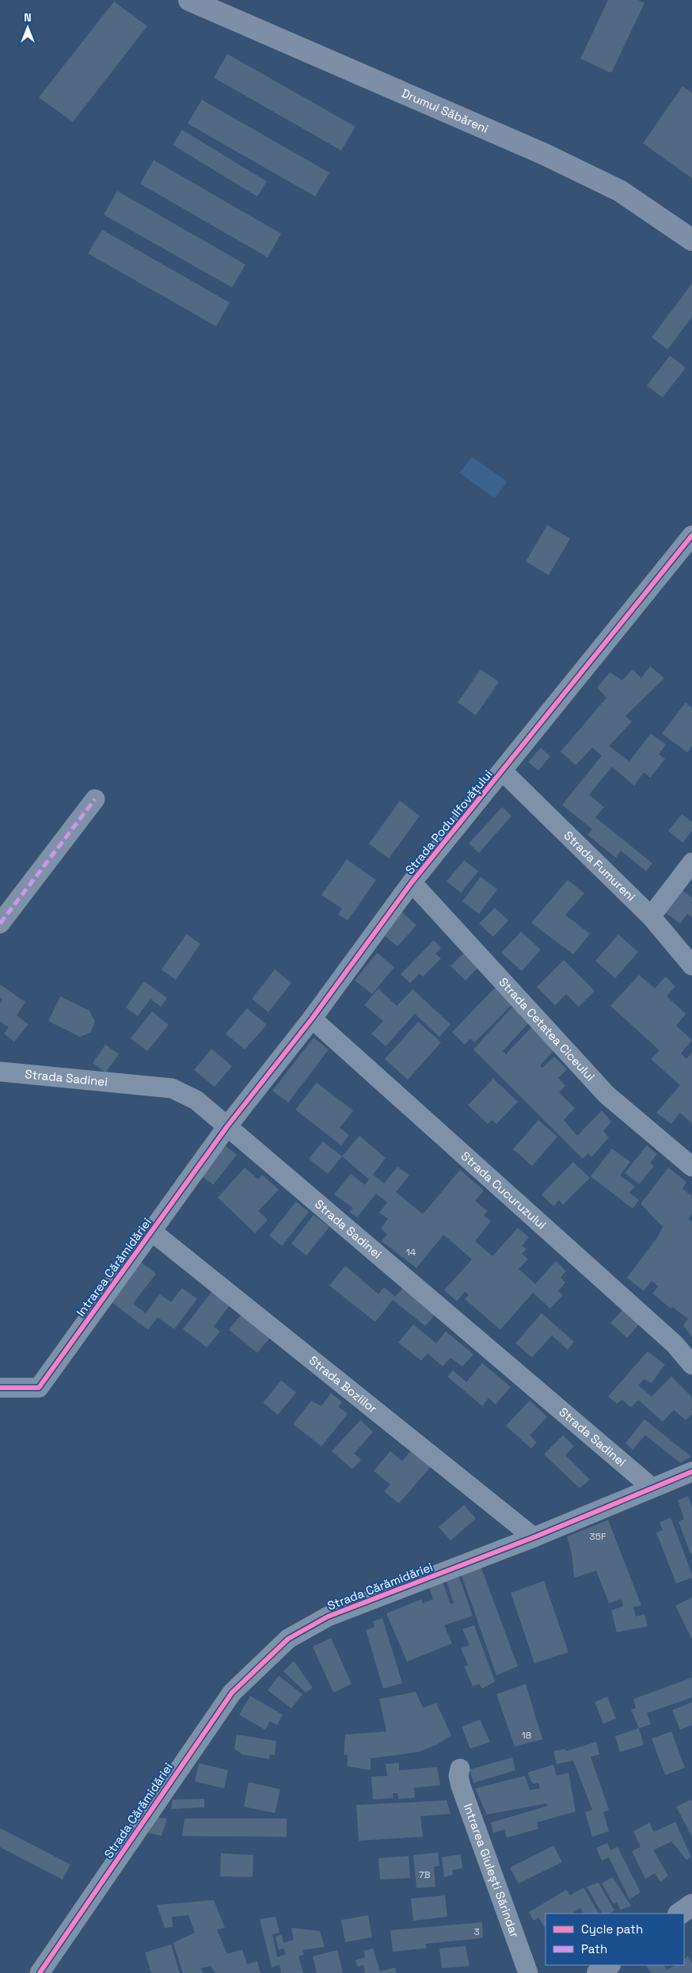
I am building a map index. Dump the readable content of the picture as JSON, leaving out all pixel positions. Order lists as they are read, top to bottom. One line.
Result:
{"streets":{"main road":["Drumul Săbăreni"],"street":["Strada Podu Ilfovățului","Strada Fumureni","Strada Cetatea Ciceului","Strada Sadinei","Strada Cucuruzului","Intrarea Cărămidăriei","Strada Boziilor","Strada Cărămidăriei","Intrarea Giulești Sărindar"]},"crossings":[["Strada Podu Ilfovățului","Strada Fumureni"],["Strada Podu Ilfovățului","Strada Cetatea Ciceului"],["Strada Podu Ilfovățului","Strada Sadinei"],["Strada Podu Ilfovățului","Strada Cucuruzului"],["Strada Podu Ilfovățului","Intrarea Cărămidăriei"],["Strada Sadinei","Intrarea Cărămidăriei"],["Strada Sadinei","Strada Cărămidăriei"],["Intrarea Cărămidăriei","Strada Boziilor"],["Strada Boziilor","Strada Cărămidăriei"]],"house_numbers":["14","35F","18","7B","3"],"legend":["Cycle path","Path"],"north":"top"}
